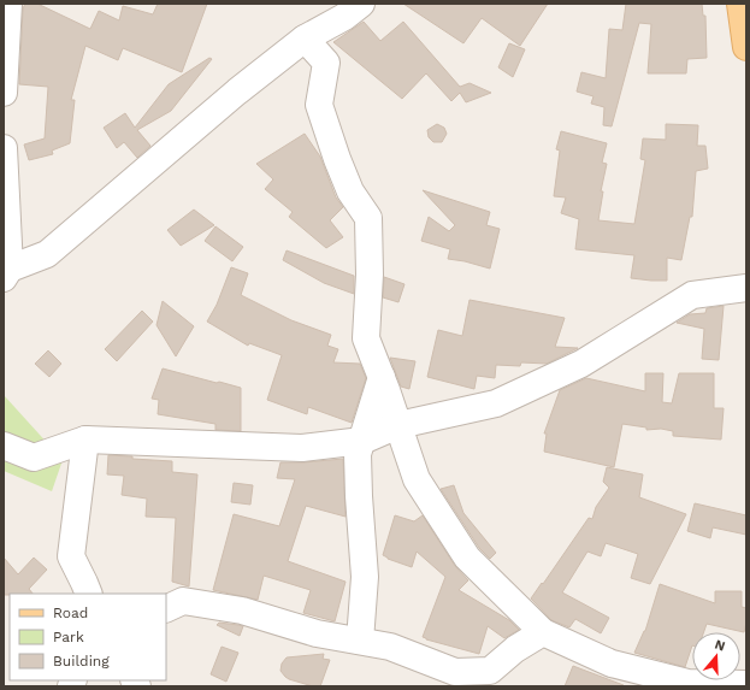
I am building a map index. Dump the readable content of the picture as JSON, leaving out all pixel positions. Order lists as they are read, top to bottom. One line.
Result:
{"legend":["Road","Park","Building"],"north":"top"}
